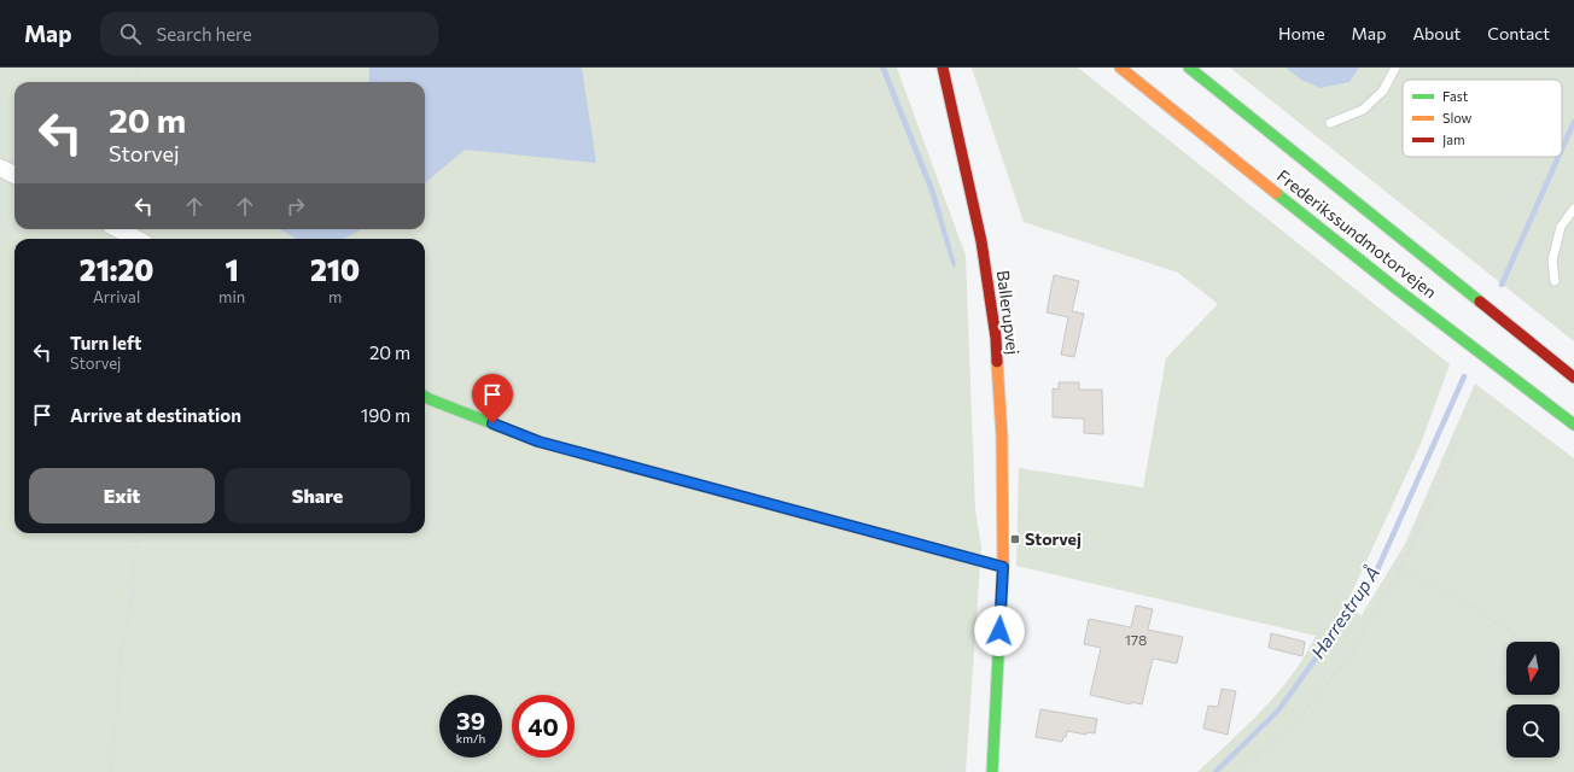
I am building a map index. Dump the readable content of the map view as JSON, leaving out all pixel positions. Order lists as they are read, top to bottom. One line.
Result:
{"streets":{"main road":["Frederikssundmotorvejen","Ballerupvej"]},"water":["Harrestrup Å"],"places":{"transit":["Storvej"]},"house_numbers":["178"],"legend":["Fast","Slow","Jam"],"north":"bottom","page":{"header":"Map","search":"Search here","nav":["Home","Map","About","Contact"],"turn":["20 m","Storvej"],"eta":["21:20","Arrival","1","min","210","m"],"list":[{"name":"Turn left","note":"Storvej","value":"20 m"},{"name":"Arrive at destination","value":"190 m"}],"buttons":["Exit","Share"],"speed":"39 km/h","limit":"40"}}
